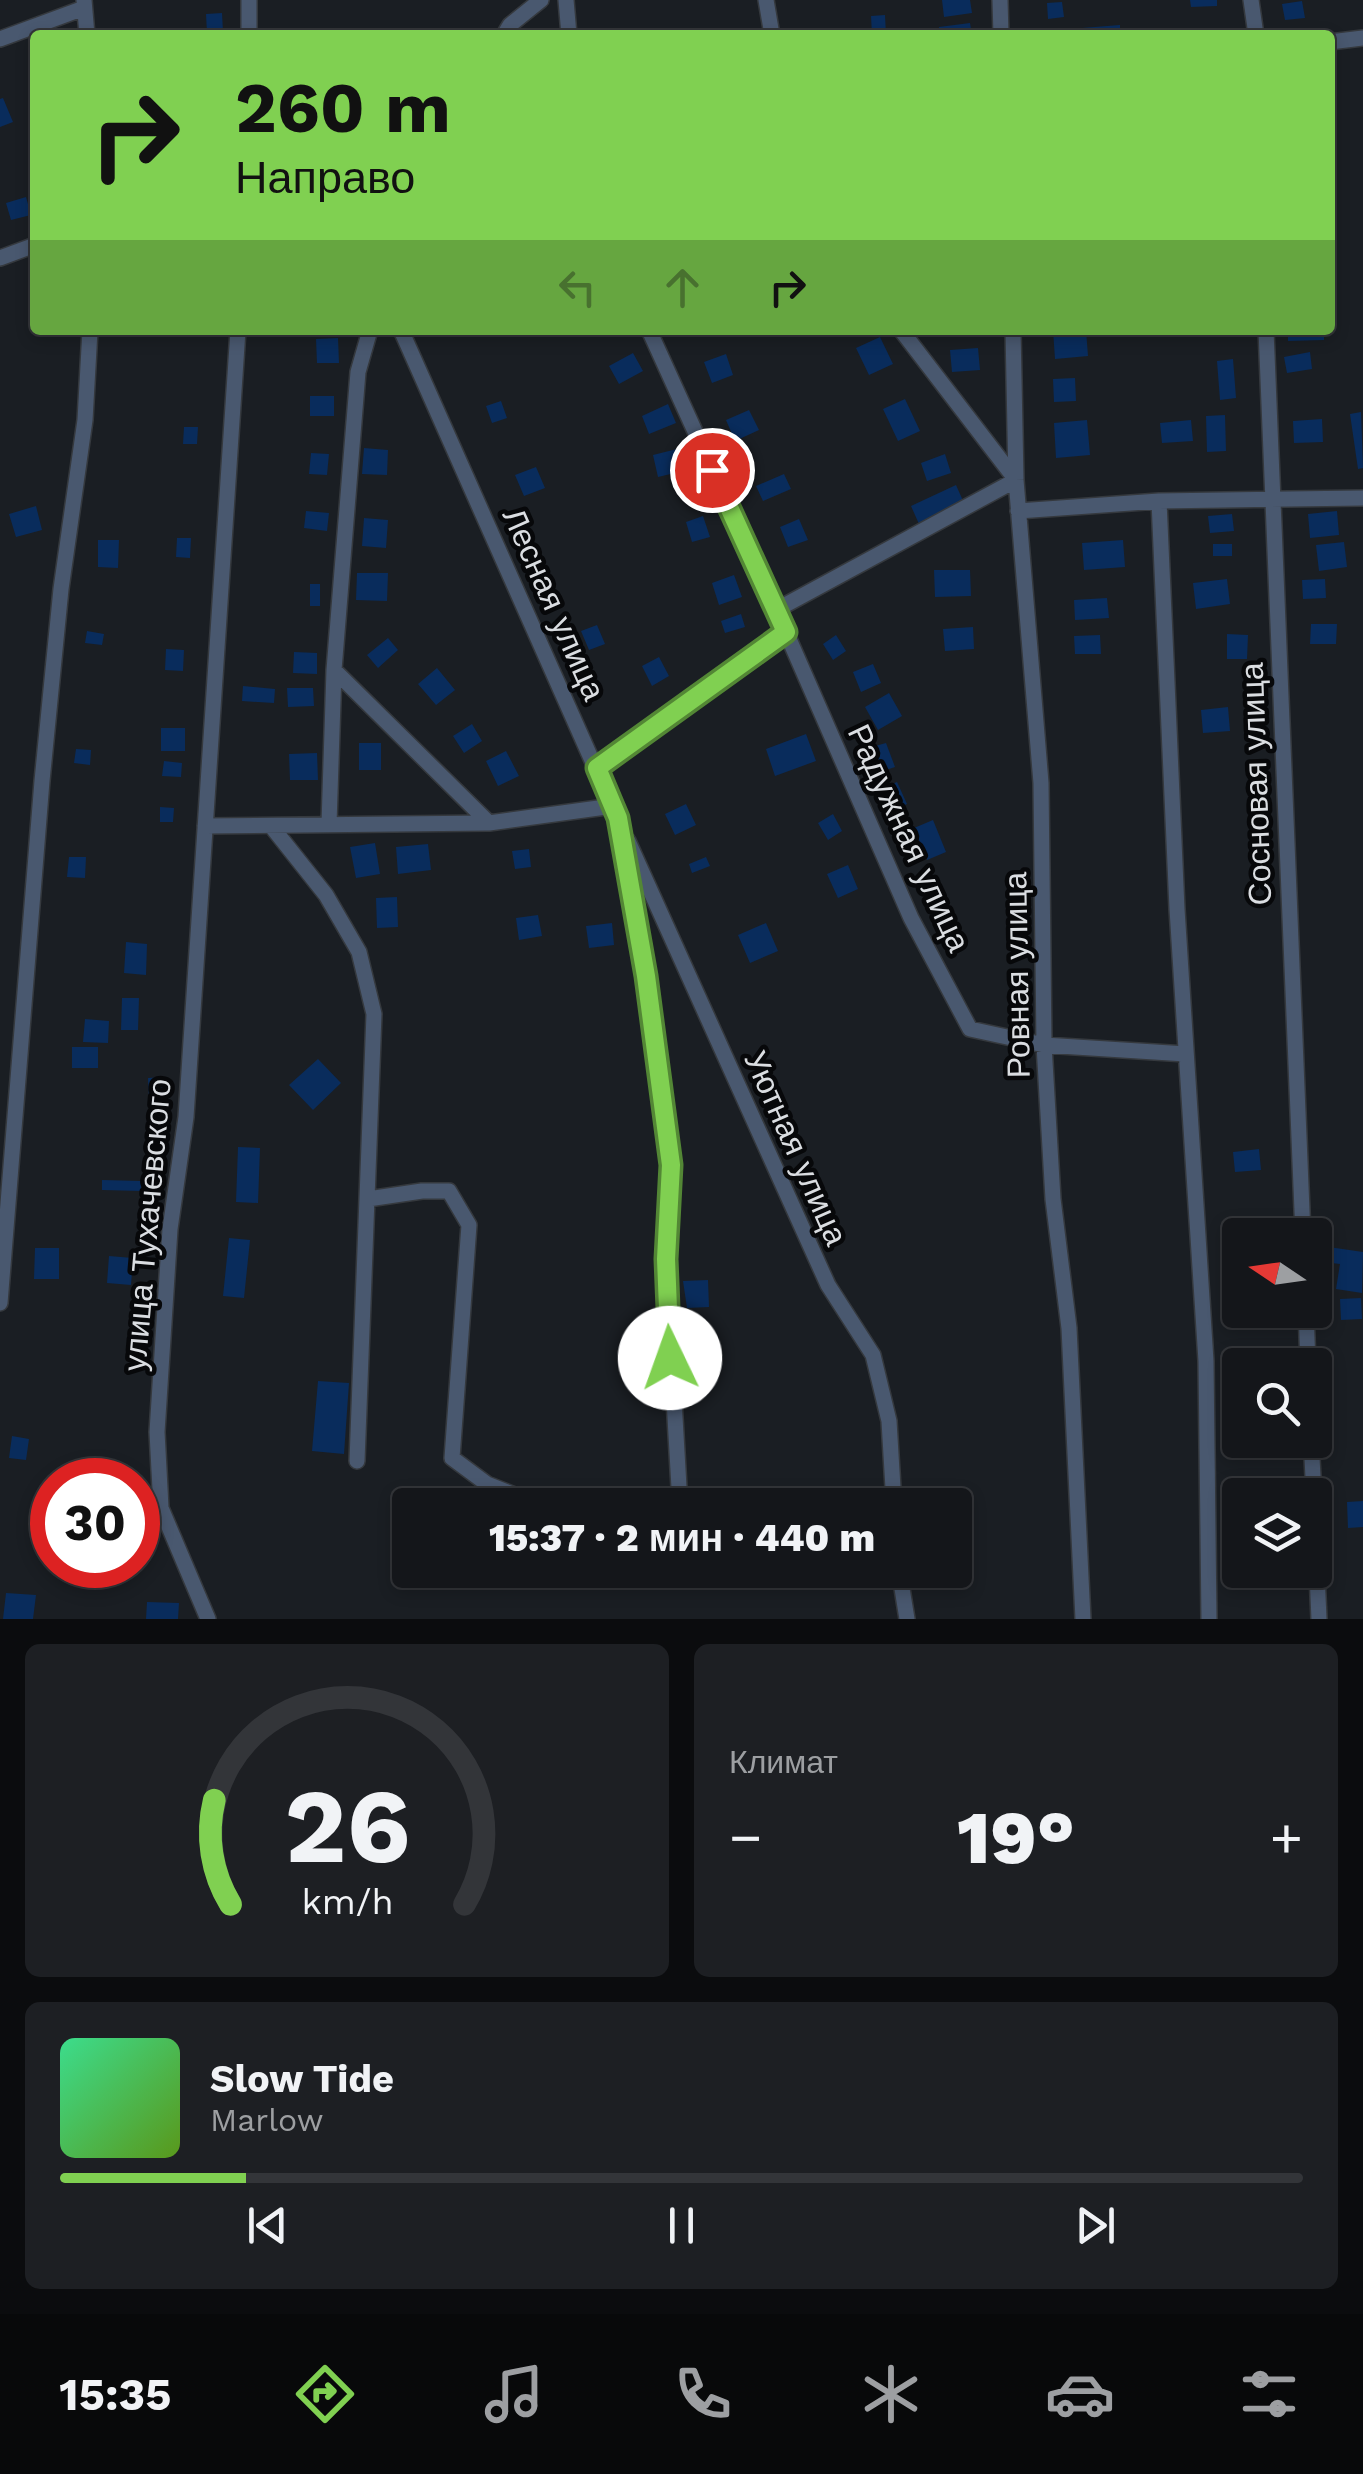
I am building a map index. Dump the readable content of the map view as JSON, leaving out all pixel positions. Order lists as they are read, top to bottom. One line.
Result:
{"streets":{"street":["Лесная улица","Сосновая улица","Радужная улица","Ровная улица","Уютная улица","улица Тухачевского"]},"crossings":[["Лесная улица","Уютная улица"],["Радужная улица","Ровная улица"]],"north":"left","page":{"turn":["260 m","Направо"],"limit":"30","trip":"15:37 · 2 мин · 440 m","tile":"Климат","heat":["−","19°","+"],"song":["Slow Tide","Marlow"],"tabs":"15:35","gauge":["26","km/h"]}}
